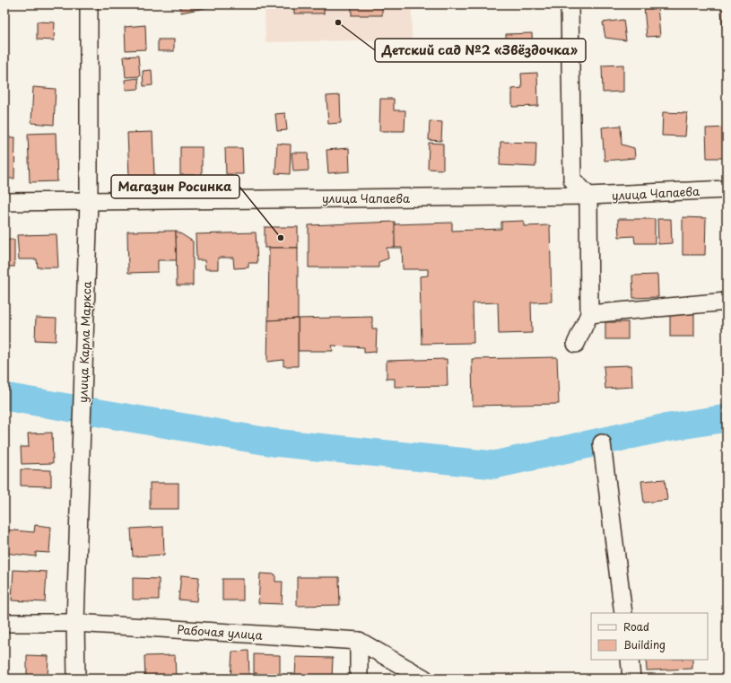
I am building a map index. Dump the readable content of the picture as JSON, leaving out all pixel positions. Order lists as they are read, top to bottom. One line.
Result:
{"streets":{"street":["улица Чапаева","улица Карла Маркса","Рабочая улица"]},"crossings":[["улица Чапаева","улица Карла Маркса"],["улица Карла Маркса","Рабочая улица"]],"places":["Детский сад №2 «Звёздочка»","Магазин Росинка"],"legend":["Road","Building"]}
